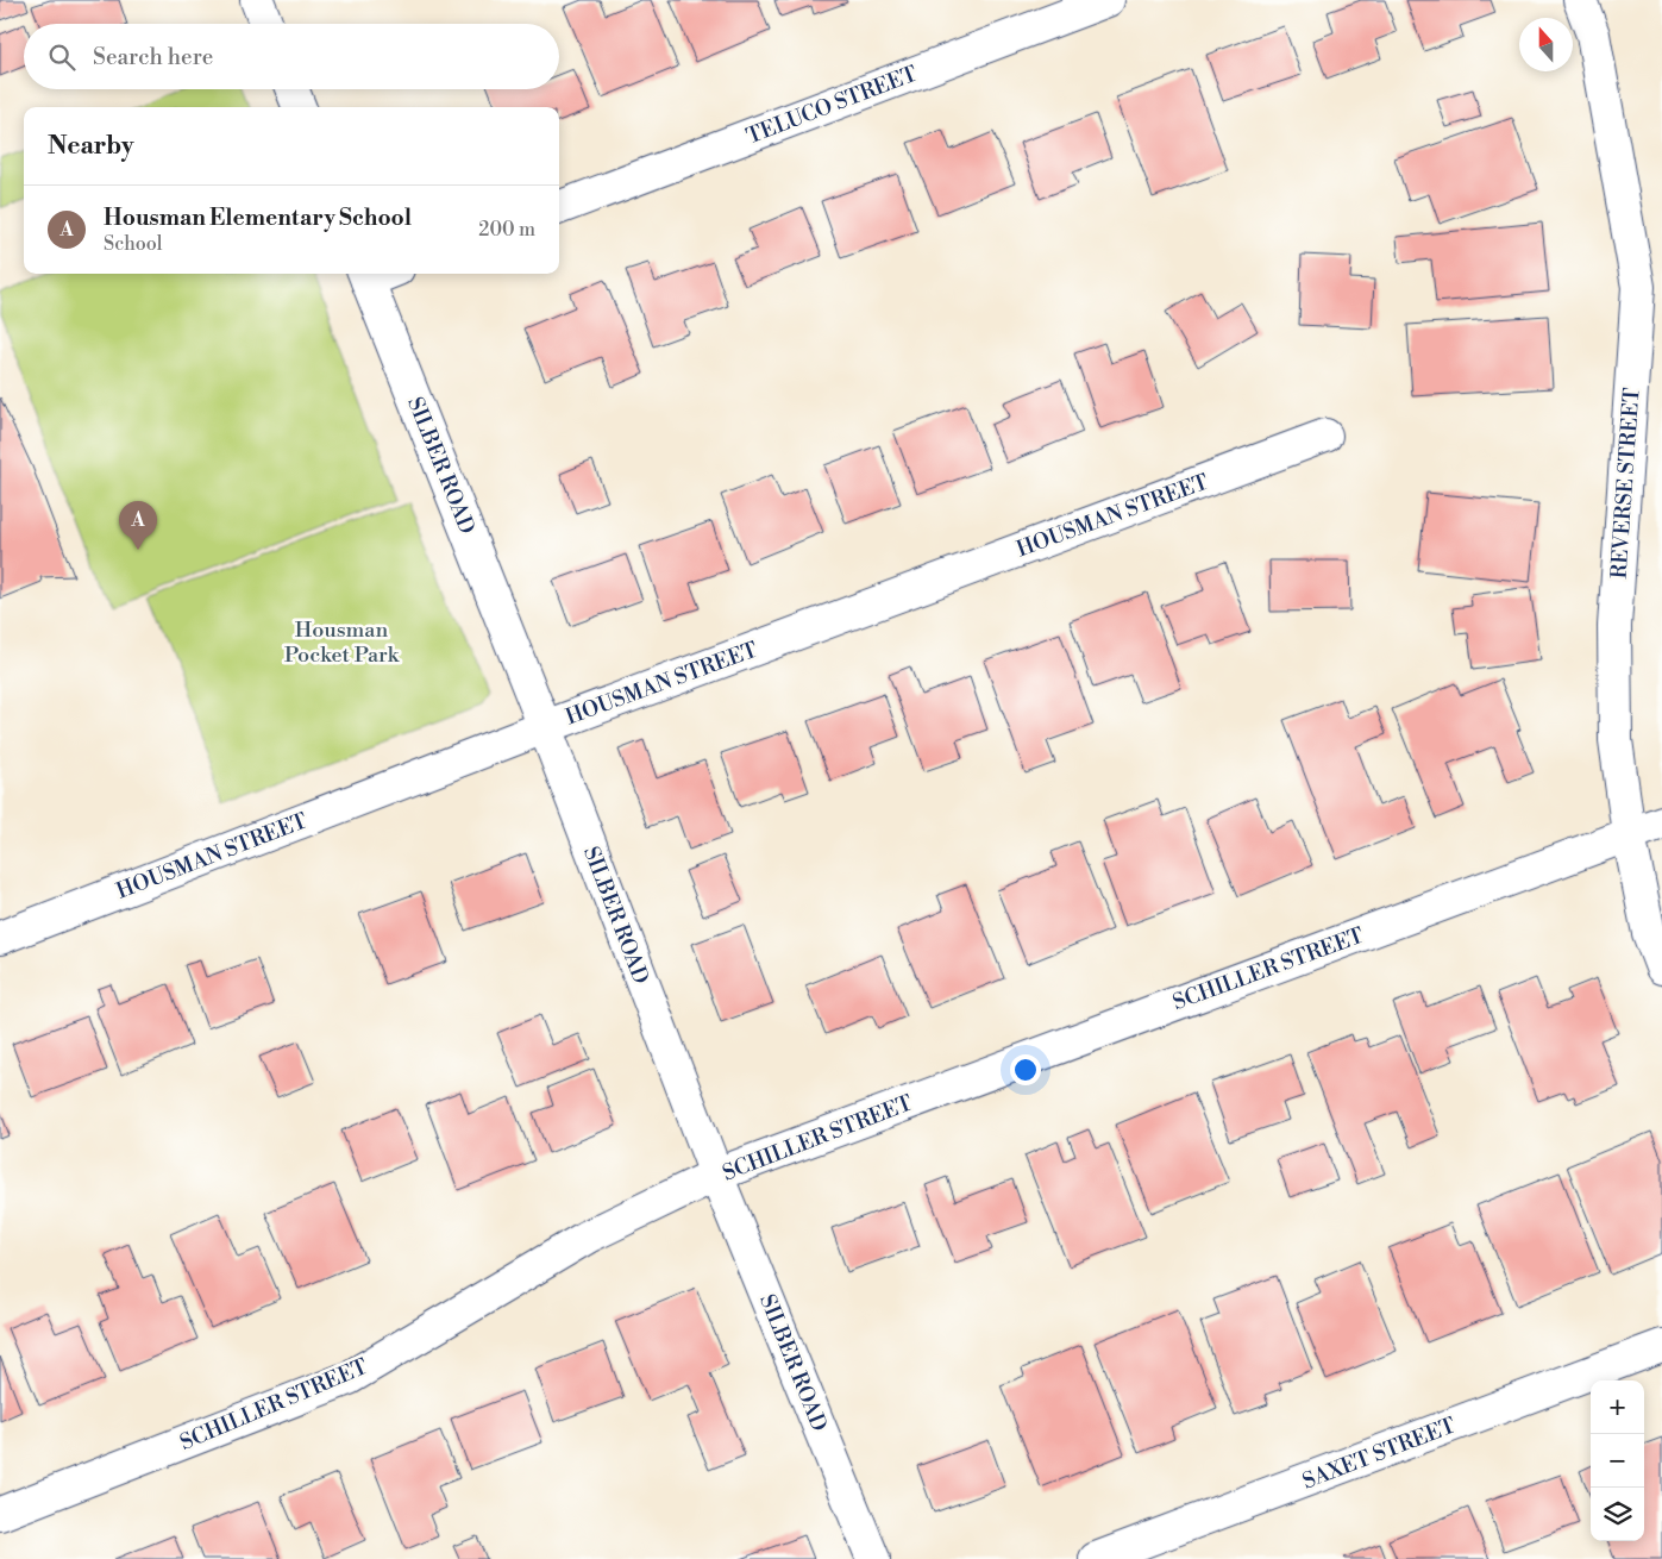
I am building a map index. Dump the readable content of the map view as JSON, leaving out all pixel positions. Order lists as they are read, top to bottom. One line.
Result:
{"streets":{"street":["TELUCO STREET","SILBER ROAD","REVERSE STREET","HOUSMAN STREET","SCHILLER STREET","SAXET STREET"]},"crossings":[["SILBER ROAD","HOUSMAN STREET"],["SILBER ROAD","SCHILLER STREET"],["REVERSE STREET","SCHILLER STREET"]],"parks":["Housman Pocket Park"],"north":"top","page":{"search":"Search here","heading":"Nearby","list":[{"mark":"A","name":"Housman Elementary School","note":"School","value":"200 m"}],"pins":"A","map_buttons":["+","−"]}}
